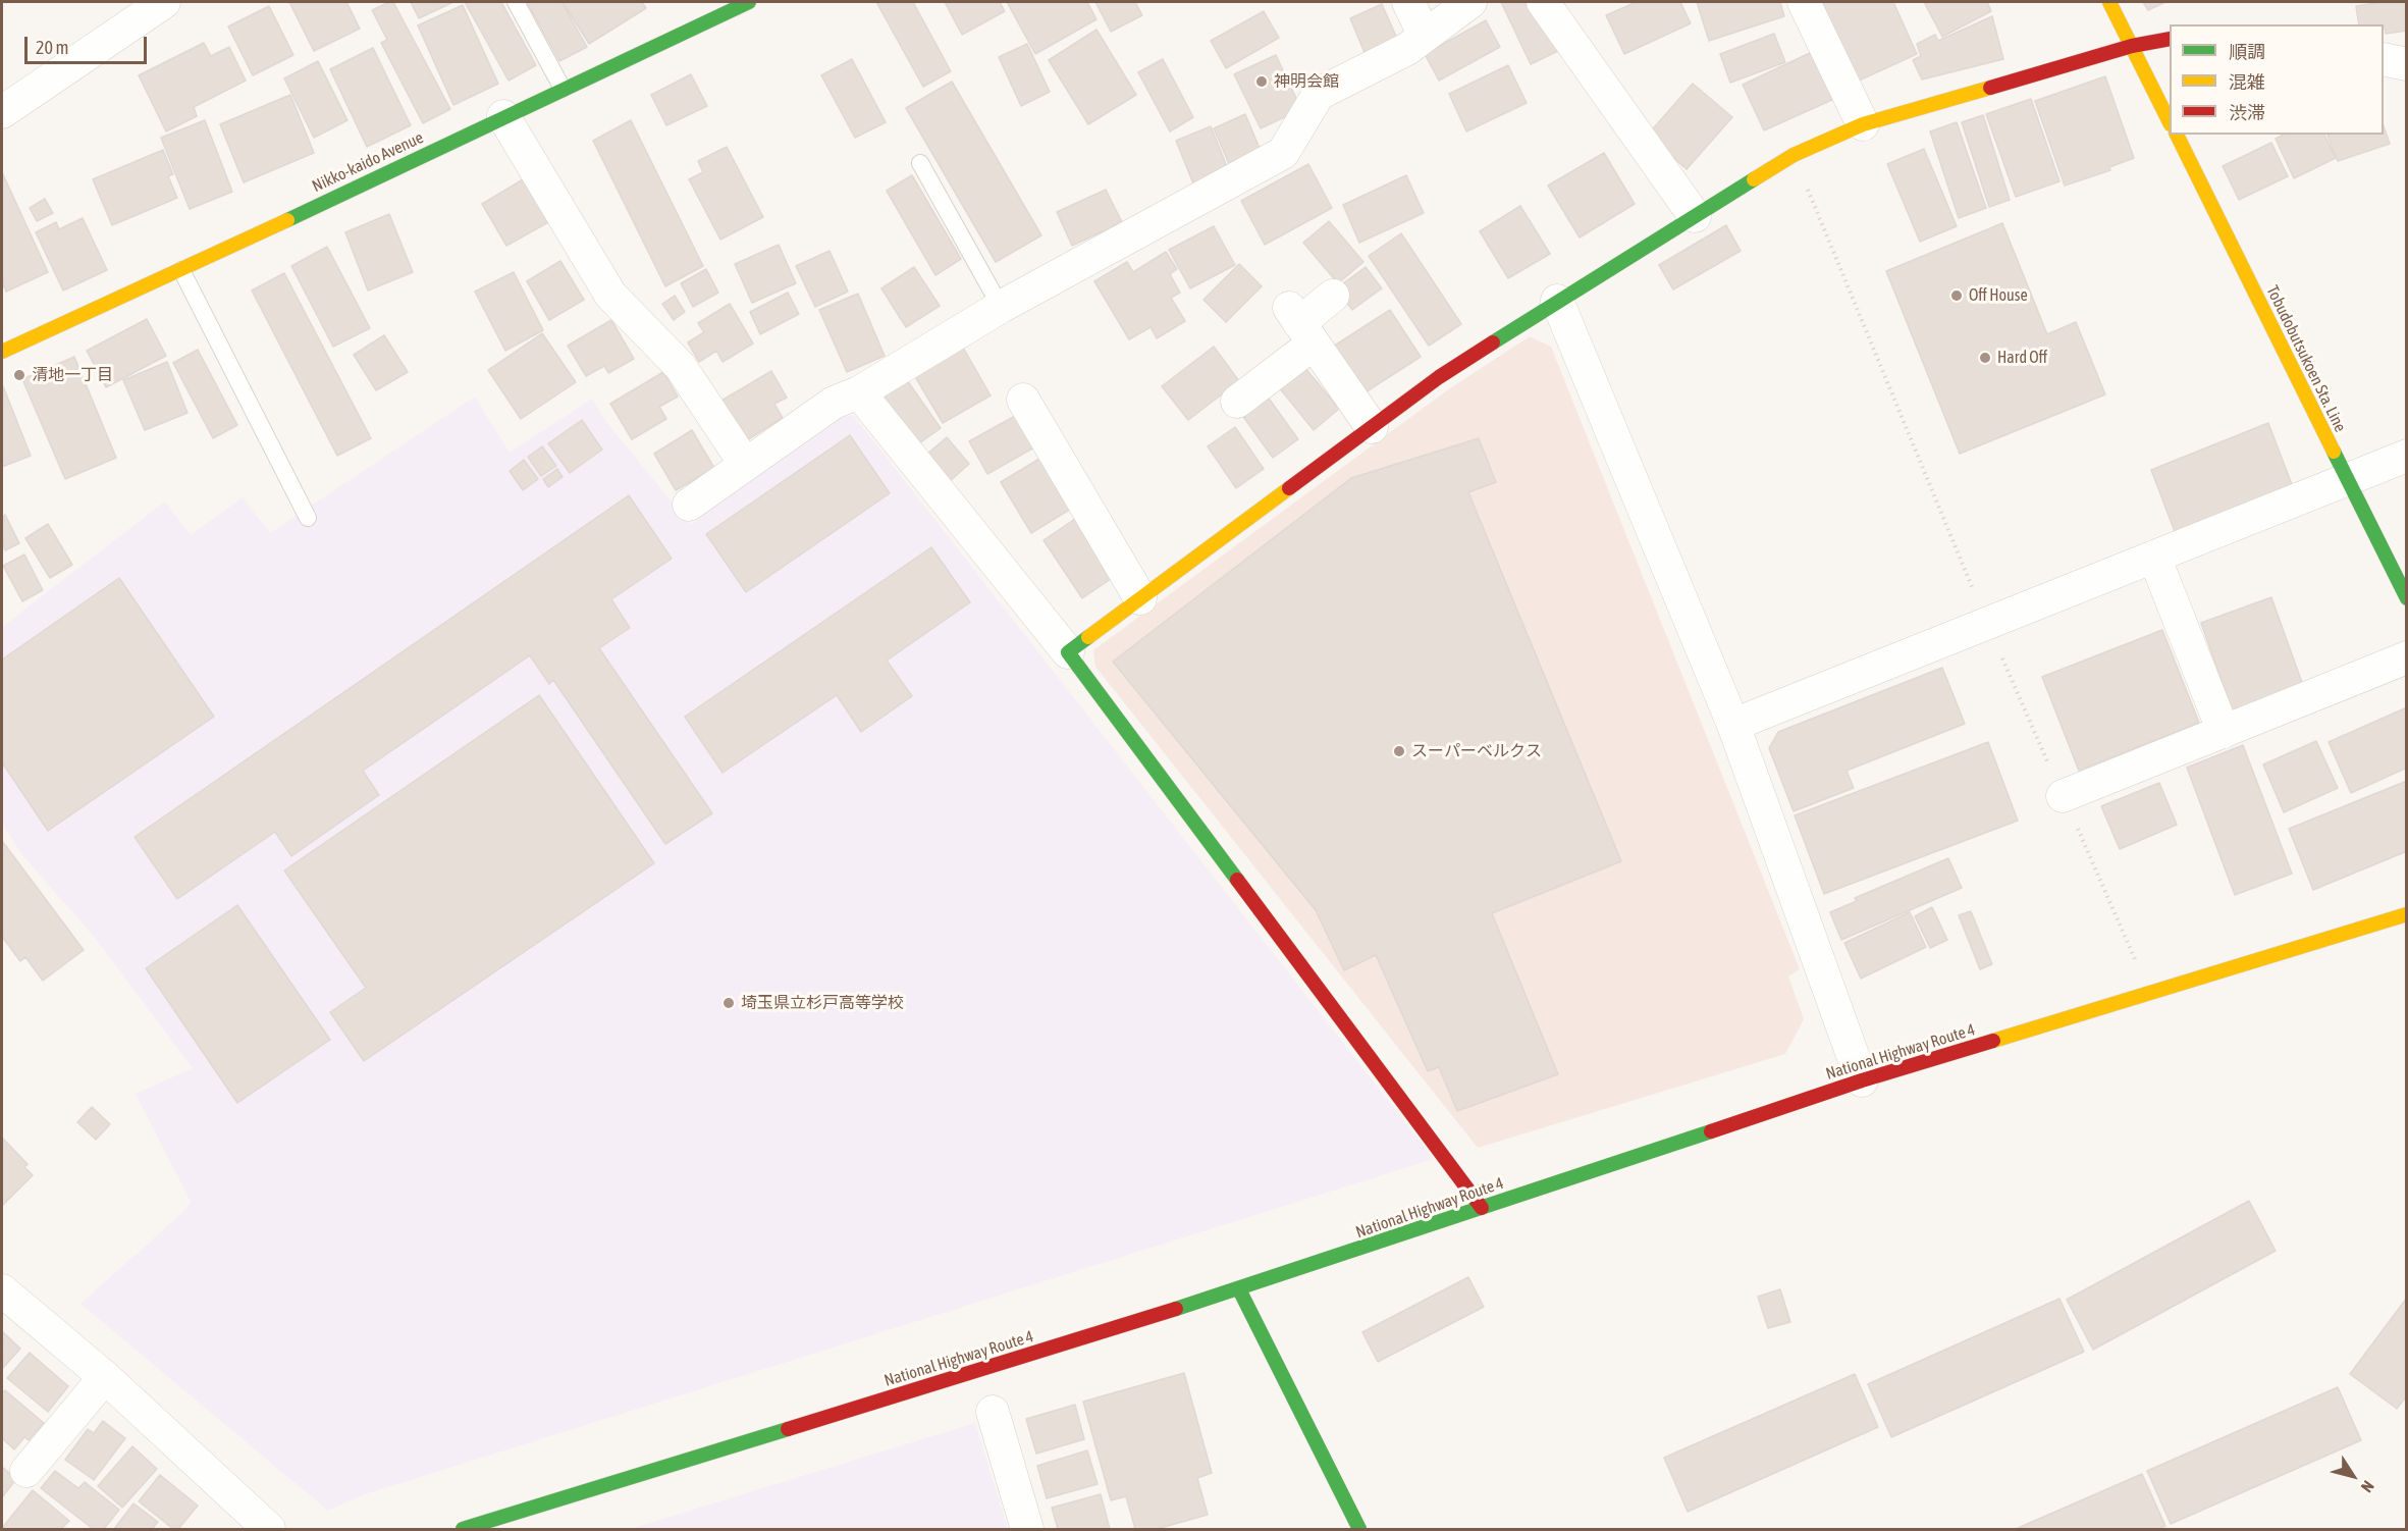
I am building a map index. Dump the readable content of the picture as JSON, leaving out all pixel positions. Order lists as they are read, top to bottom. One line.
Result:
{"streets":{"main road":["Nikko-kaido Avenue","Tobudobutsukoen Sta. Line","National Highway Route 4"]},"places":["神明会館","Off House","Hard Off","清地一丁目","スーパーベルクス","埼玉県立杉戸高等学校"],"legend":["順調","混雑","渋滞"],"scale_bar":"20 m","north":"bottom right"}
